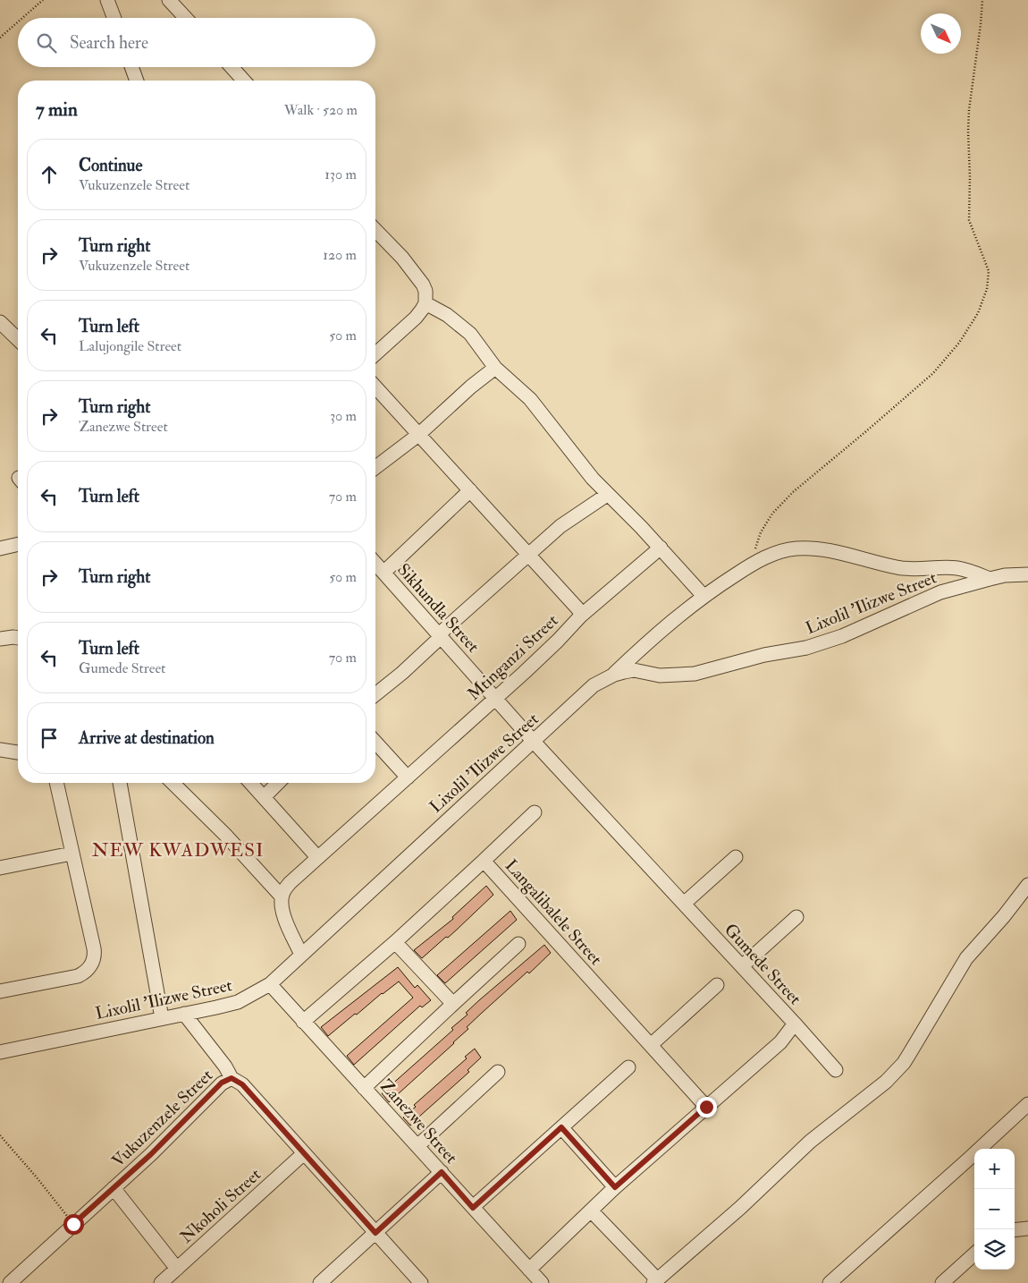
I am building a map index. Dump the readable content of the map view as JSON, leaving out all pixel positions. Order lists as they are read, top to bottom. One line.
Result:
{"streets":{"street":["Lixolil 'Ilizwe Street","Sikhundla Street","Mtinganzi Street","Langalibalele Street","Gumede Street","Vukuzenzele Street","Zanezwe Street","Nkoholi Street"]},"crossings":[["Lixolil 'Ilizwe Street","Sikhundla Street"],["Lixolil 'Ilizwe Street","Gumede Street"],["Lixolil 'Ilizwe Street","Zanezwe Street"],["Sikhundla Street","Mtinganzi Street"],["Sikhundla Street","Gumede Street"],["Langalibalele Street","Gumede Street"],["Langalibalele Street","Zanezwe Street"],["Gumede Street","Zanezwe Street"],["Vukuzenzele Street","Nkoholi Street"]],"districts":["NEW KWADWESI"],"north":"bottom right","page":{"search":"Search here","heading":["7 min","Walk · 520 m"],"list":[["Continue","Vukuzenzele Street","130 m"],["Turn right","Vukuzenzele Street","120 m"],["Turn left","Lalujongile Street","50 m"],["Turn right","Zanezwe Street","30 m"],["Turn left","70 m"],["Turn right","50 m"],["Turn left","Gumede Street","70 m"],"Arrive at destination"],"map_buttons":["+","−"]}}
